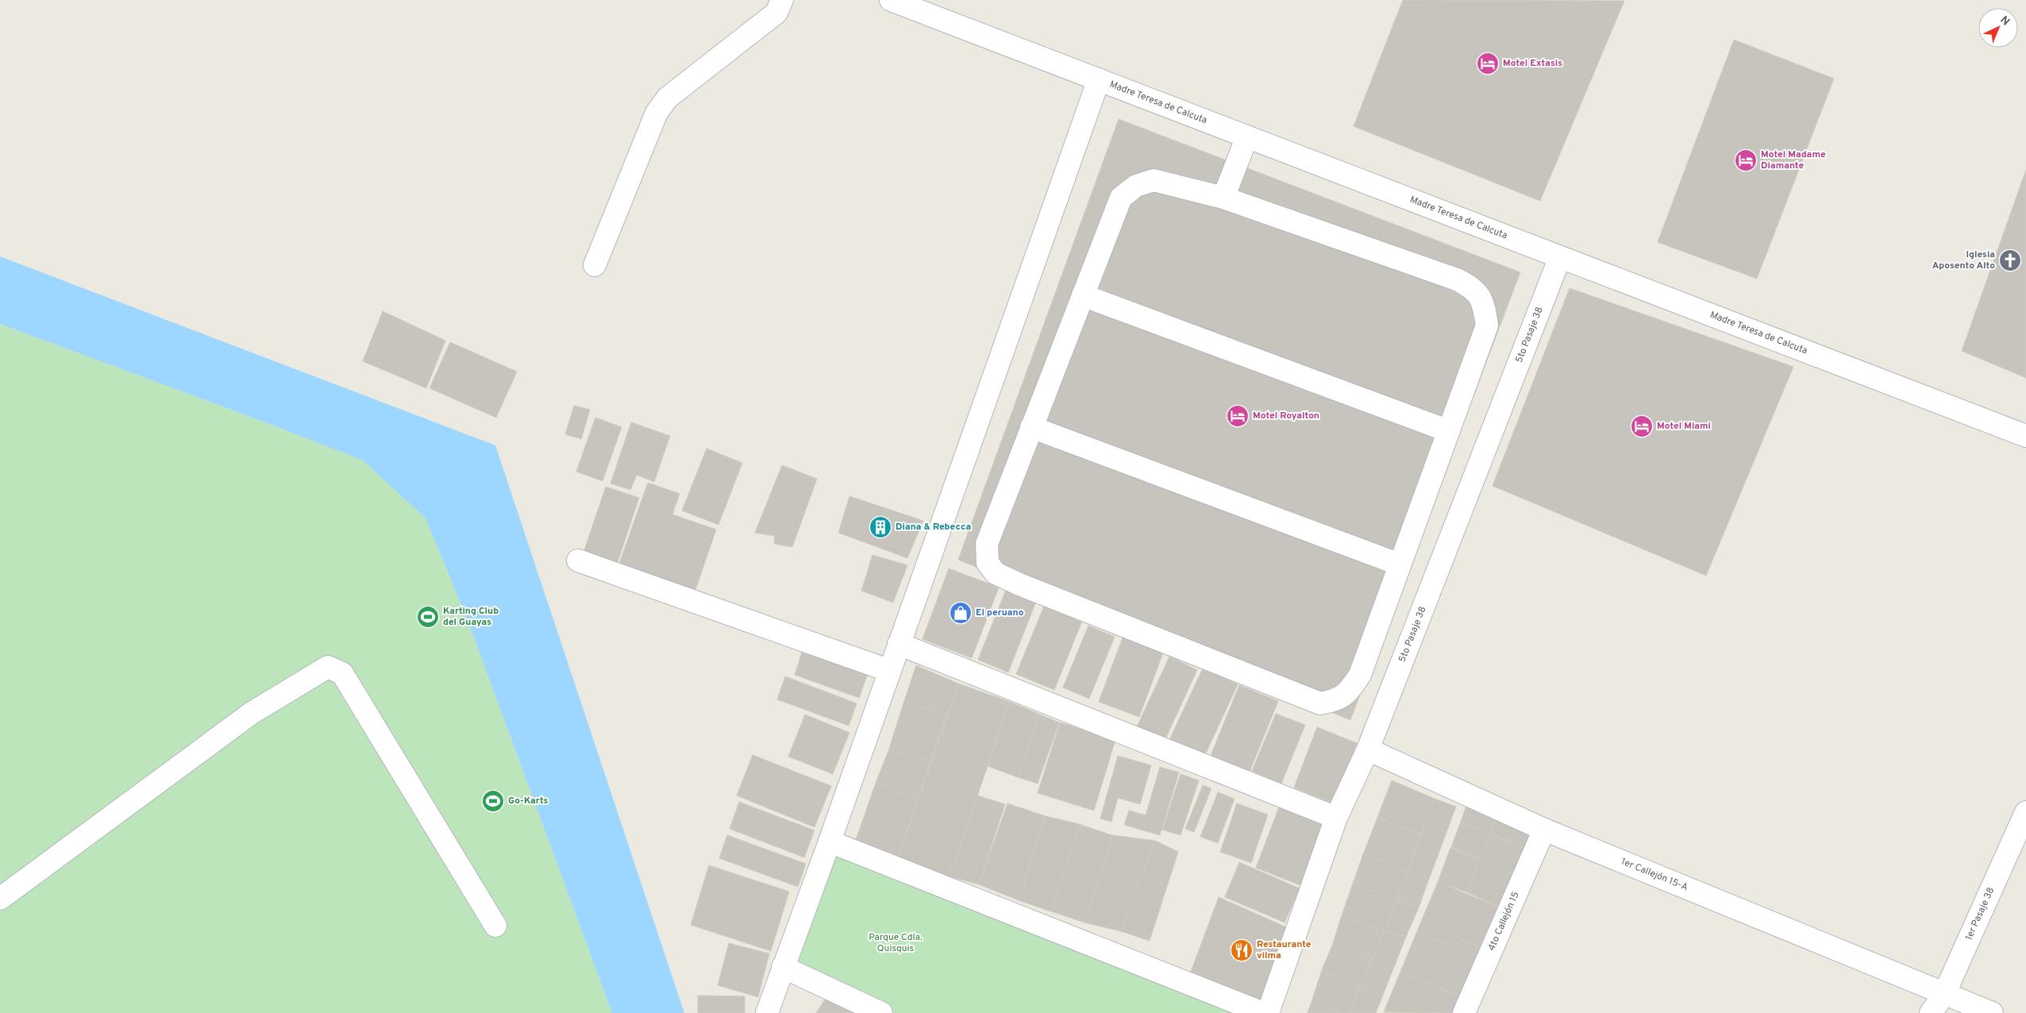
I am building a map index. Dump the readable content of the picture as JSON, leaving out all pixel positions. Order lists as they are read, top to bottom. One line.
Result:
{"streets":{"street":["Madre Teresa de Calcuta","5to Pasaje 38","1er Callejón 15-A","1er Pasaje 38","4to Callejón 15"]},"crossings":[["Madre Teresa de Calcuta","5to Pasaje 38"],["5to Pasaje 38","1er Callejón 15-A"],["1er Callejón 15-A","1er Pasaje 38"],["1er Callejón 15-A","4to Callejón 15"]],"parks":["Parque Cdla. Quisquis"],"places":{"hotel":["Motel Extasis","Motel Madame Diamante","Motel Royalton","Motel Miami"],"church":["Iglesia Aposento Alto"],"building":["Diana & Rebecca"],"shop":["El peruano"],"sports":["Karting Club del Guayas","Go-Karts"],"restaurant":["Restaurante vilma"]},"north":"top right"}
